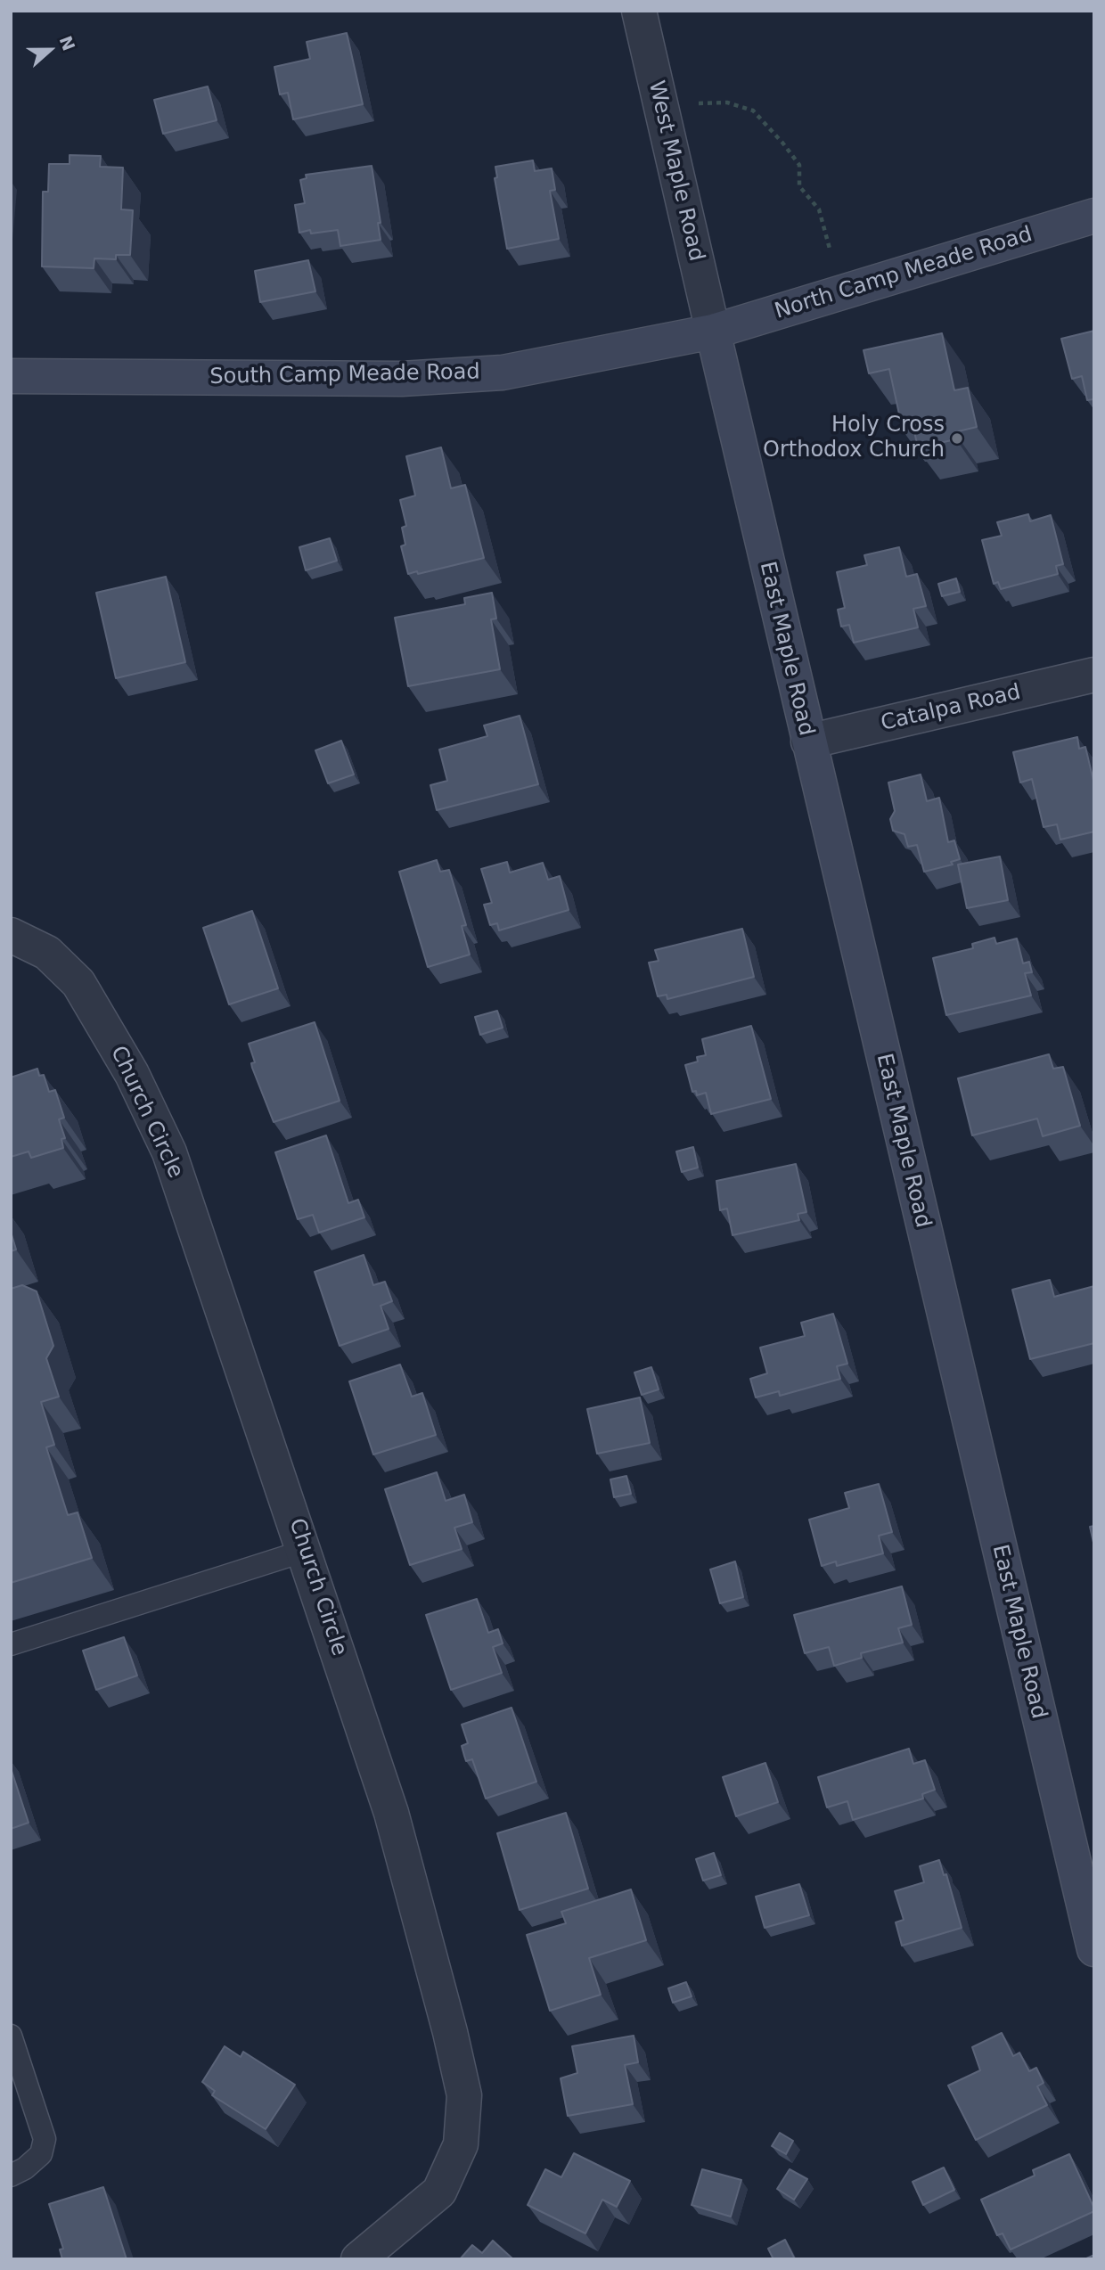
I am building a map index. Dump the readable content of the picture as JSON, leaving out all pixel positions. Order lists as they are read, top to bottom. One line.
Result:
{"streets":{"main road":["North Camp Meade Road","South Camp Meade Road","East Maple Road"],"street":["West Maple Road","Catalpa Road","Church Circle"]},"crossings":[["West Maple Road","North Camp Meade Road"],["West Maple Road","South Camp Meade Road"],["West Maple Road","East Maple Road"],["North Camp Meade Road","South Camp Meade Road"],["North Camp Meade Road","East Maple Road"],["South Camp Meade Road","East Maple Road"],["East Maple Road","Catalpa Road"]],"places":["Holy Cross Orthodox Church"],"north":"right"}
